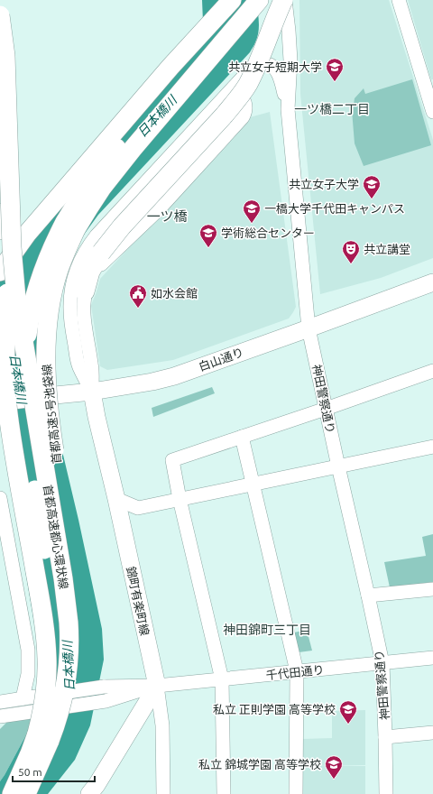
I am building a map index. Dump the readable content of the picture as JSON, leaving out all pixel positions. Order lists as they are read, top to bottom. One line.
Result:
{"streets":{"highway":["首都高速5号池袋線","首都高速都心環状線"],"main road":["白山通り","錦町有楽町線"],"street":["神田警察通り","千代田通り"]},"crossings":[["白山通り","神田警察通り"],["白山通り","錦町有楽町線"],["神田警察通り","千代田通り"],["首都高速5号池袋線","首都高速都心環状線"],["錦町有楽町線","千代田通り"]],"districts":["一ツ橋二丁目","一ツ橋","神田錦町三丁目"],"water":["日本橋川"],"places":{"school or university":["共立女子短期大学","共立女子大学","一橋大学千代田キャンパス","学術総合センター","私立 正則学園 高等学校","私立 錦城学園 高等学校"],"theatre":["共立講堂"],"public building":["如水会館"]},"scale_bar":"50 m"}
